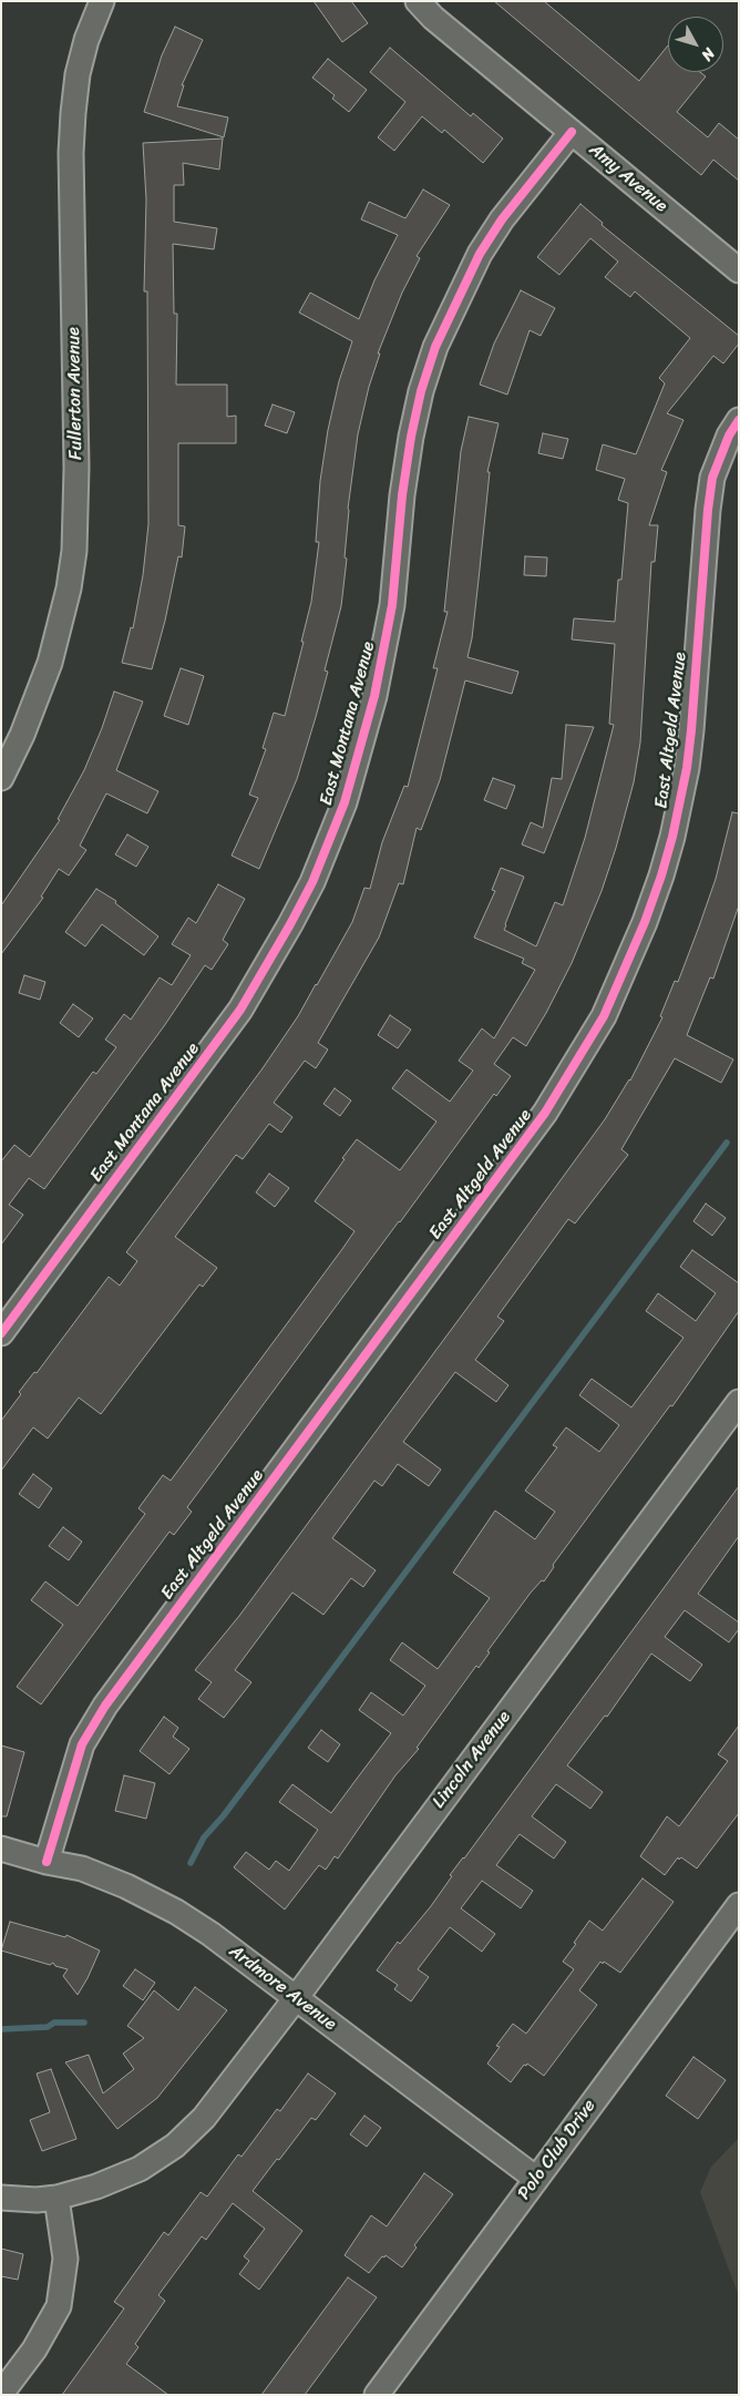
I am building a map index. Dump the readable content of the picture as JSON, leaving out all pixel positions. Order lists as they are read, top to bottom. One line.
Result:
{"streets":{"street":["Amy Avenue","Fullerton Avenue","East Montana Avenue","East Altgeld Avenue","Lincoln Avenue","Ardmore Avenue","Polo Club Drive"]},"crossings":[["Amy Avenue","East Montana Avenue"],["East Altgeld Avenue","Ardmore Avenue"],["Lincoln Avenue","Ardmore Avenue"],["Ardmore Avenue","Polo Club Drive"]],"north":"bottom right"}
